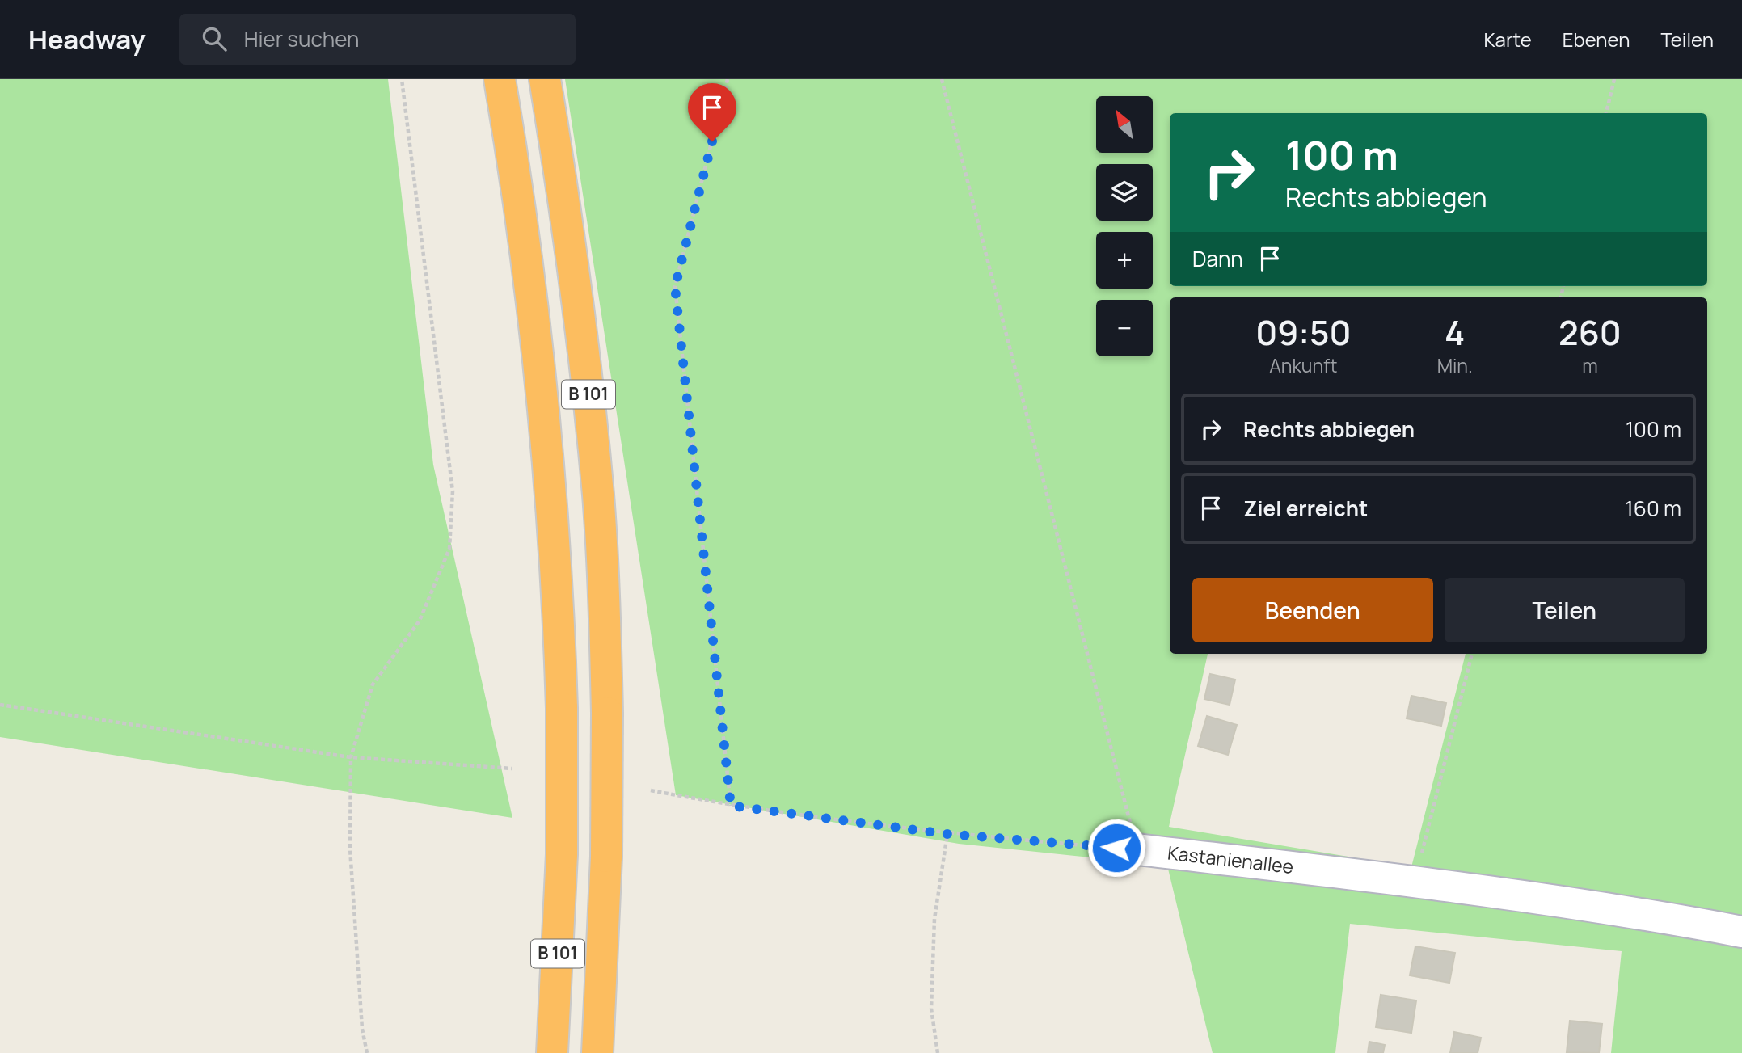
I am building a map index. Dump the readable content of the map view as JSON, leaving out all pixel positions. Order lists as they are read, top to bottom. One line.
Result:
{"streets":{"highway":["B 101"],"street":["Kastanienallee"]},"north":"top left","page":{"header":"Headway","search":"Hier suchen","nav":["Karte","Ebenen","Teilen"],"map_buttons":["+","−"],"turn":["100 m","Rechts abbiegen"],"then":"Dann","eta":["09:50","Ankunft","4","Min.","260","m"],"list":[{"name":"Rechts abbiegen","value":"100 m"},{"name":"Ziel erreicht","value":"160 m"}],"buttons":["Beenden","Teilen"]}}
